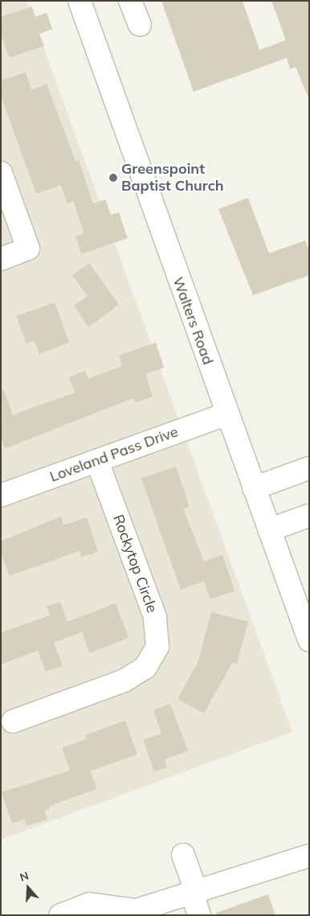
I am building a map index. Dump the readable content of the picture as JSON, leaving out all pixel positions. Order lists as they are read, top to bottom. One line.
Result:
{"streets":{"street":["Walters Road","Loveland Pass Drive","Rockytop Circle"]},"crossings":[["Walters Road","Loveland Pass Drive"],["Loveland Pass Drive","Rockytop Circle"]],"places":["Greenspoint Baptist Church"],"north":"top"}
